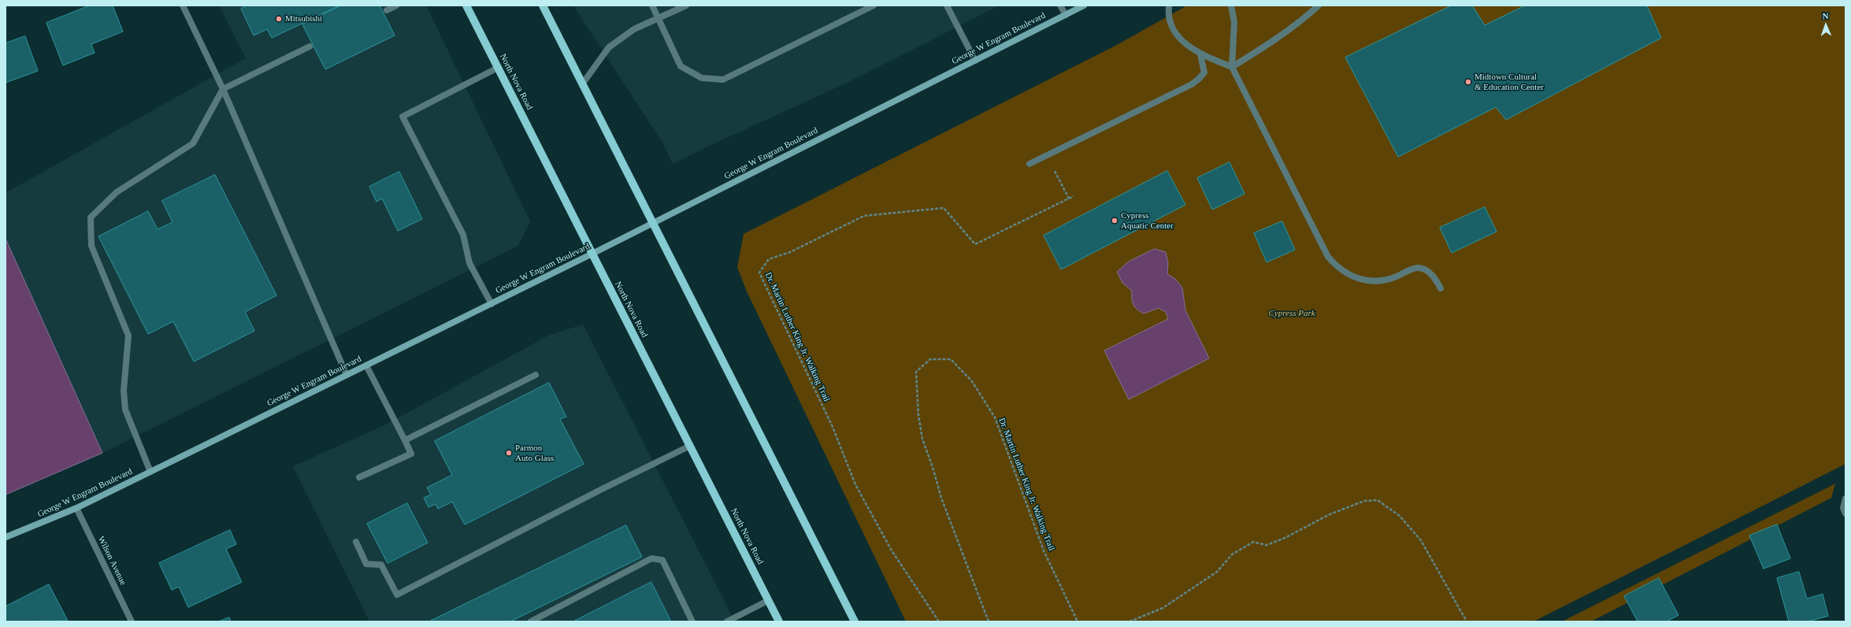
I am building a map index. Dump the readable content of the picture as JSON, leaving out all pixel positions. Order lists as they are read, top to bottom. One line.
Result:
{"streets":{"main road":["George W Engram Boulevard","North Nova Road"],"street":["Wilson Avenue"],"path":["Dr. Martin Luther King Jr. Walking Trail"]},"crossings":[["George W Engram Boulevard","North Nova Road"],["George W Engram Boulevard","Wilson Avenue"]],"parks":["Cypress Park"],"places":["Mitsubishi","Midtown Cultural & Education Center","Cypress Aquatic Center","Parmon Auto Glass"],"north":"top"}
